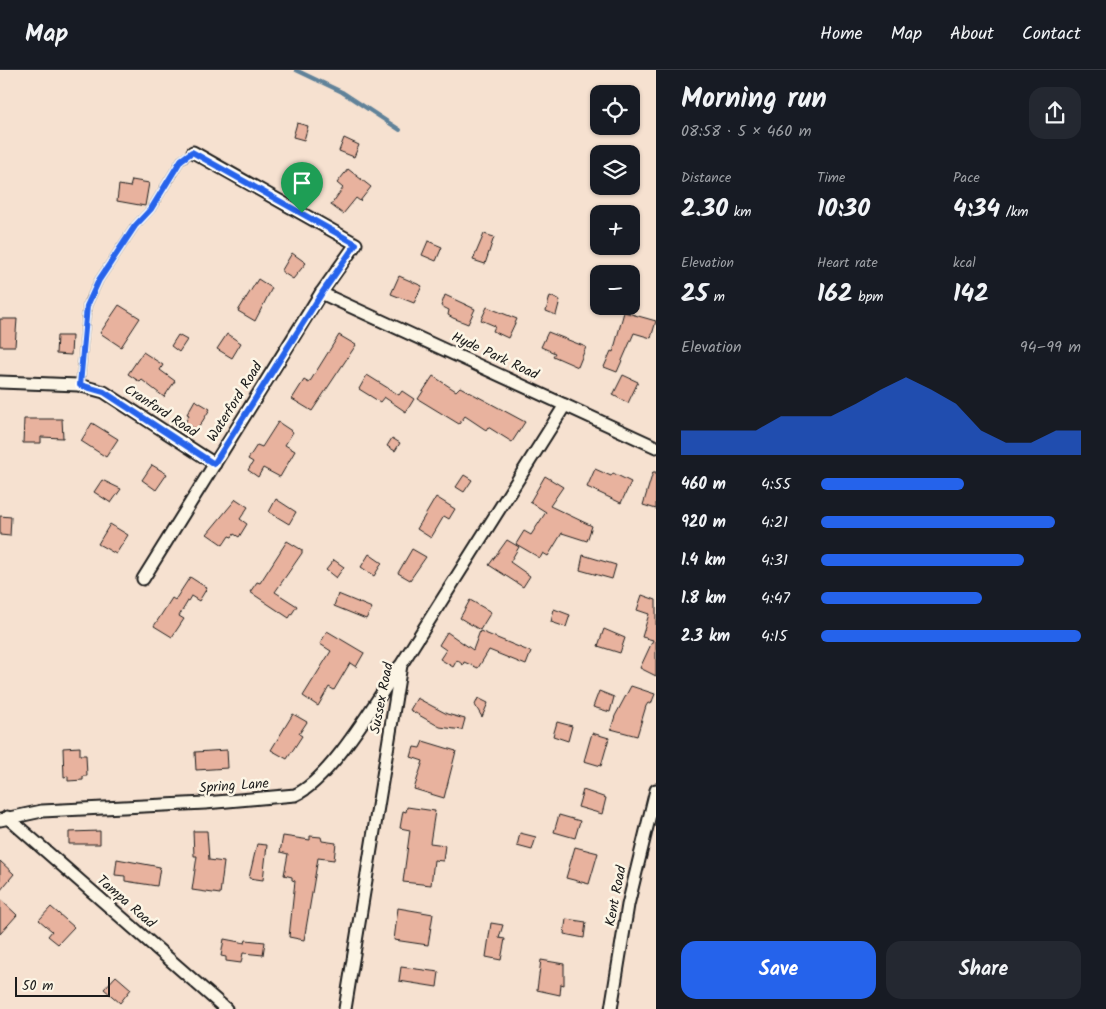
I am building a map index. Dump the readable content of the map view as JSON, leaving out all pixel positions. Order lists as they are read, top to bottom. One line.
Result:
{"streets":{"street":["Hyde Park Road","Waterford Road","Cranford Road","Sussex Road","Spring Lane","Kent Road","Tampa Road"]},"crossings":[["Hyde Park Road","Waterford Road"],["Hyde Park Road","Sussex Road"],["Waterford Road","Cranford Road"],["Sussex Road","Spring Lane"],["Spring Lane","Tampa Road"]],"scale_bar":"50 m","page":{"header":"Map","nav":["Home","Map","About","Contact"],"heading":["Morning run","08:58 · 5 × 460 m"],"map_buttons":["+","−"],"stats":[["Distance","2.30 km"],["Time","10:30"],["Pace","4:34 /km"],["Elevation","25 m"],["Heart rate","162 bpm"],["kcal","142"]],"chart":["Elevation","94–99 m"],"list":[{"name":"460 m","note":"4:55"},{"name":"920 m","note":"4:21"},{"name":"1.4 km","note":"4:31"},{"name":"1.8 km","note":"4:47"},{"name":"2.3 km","note":"4:15"}],"buttons":["Save","Share"],"scale":"50 m"}}
